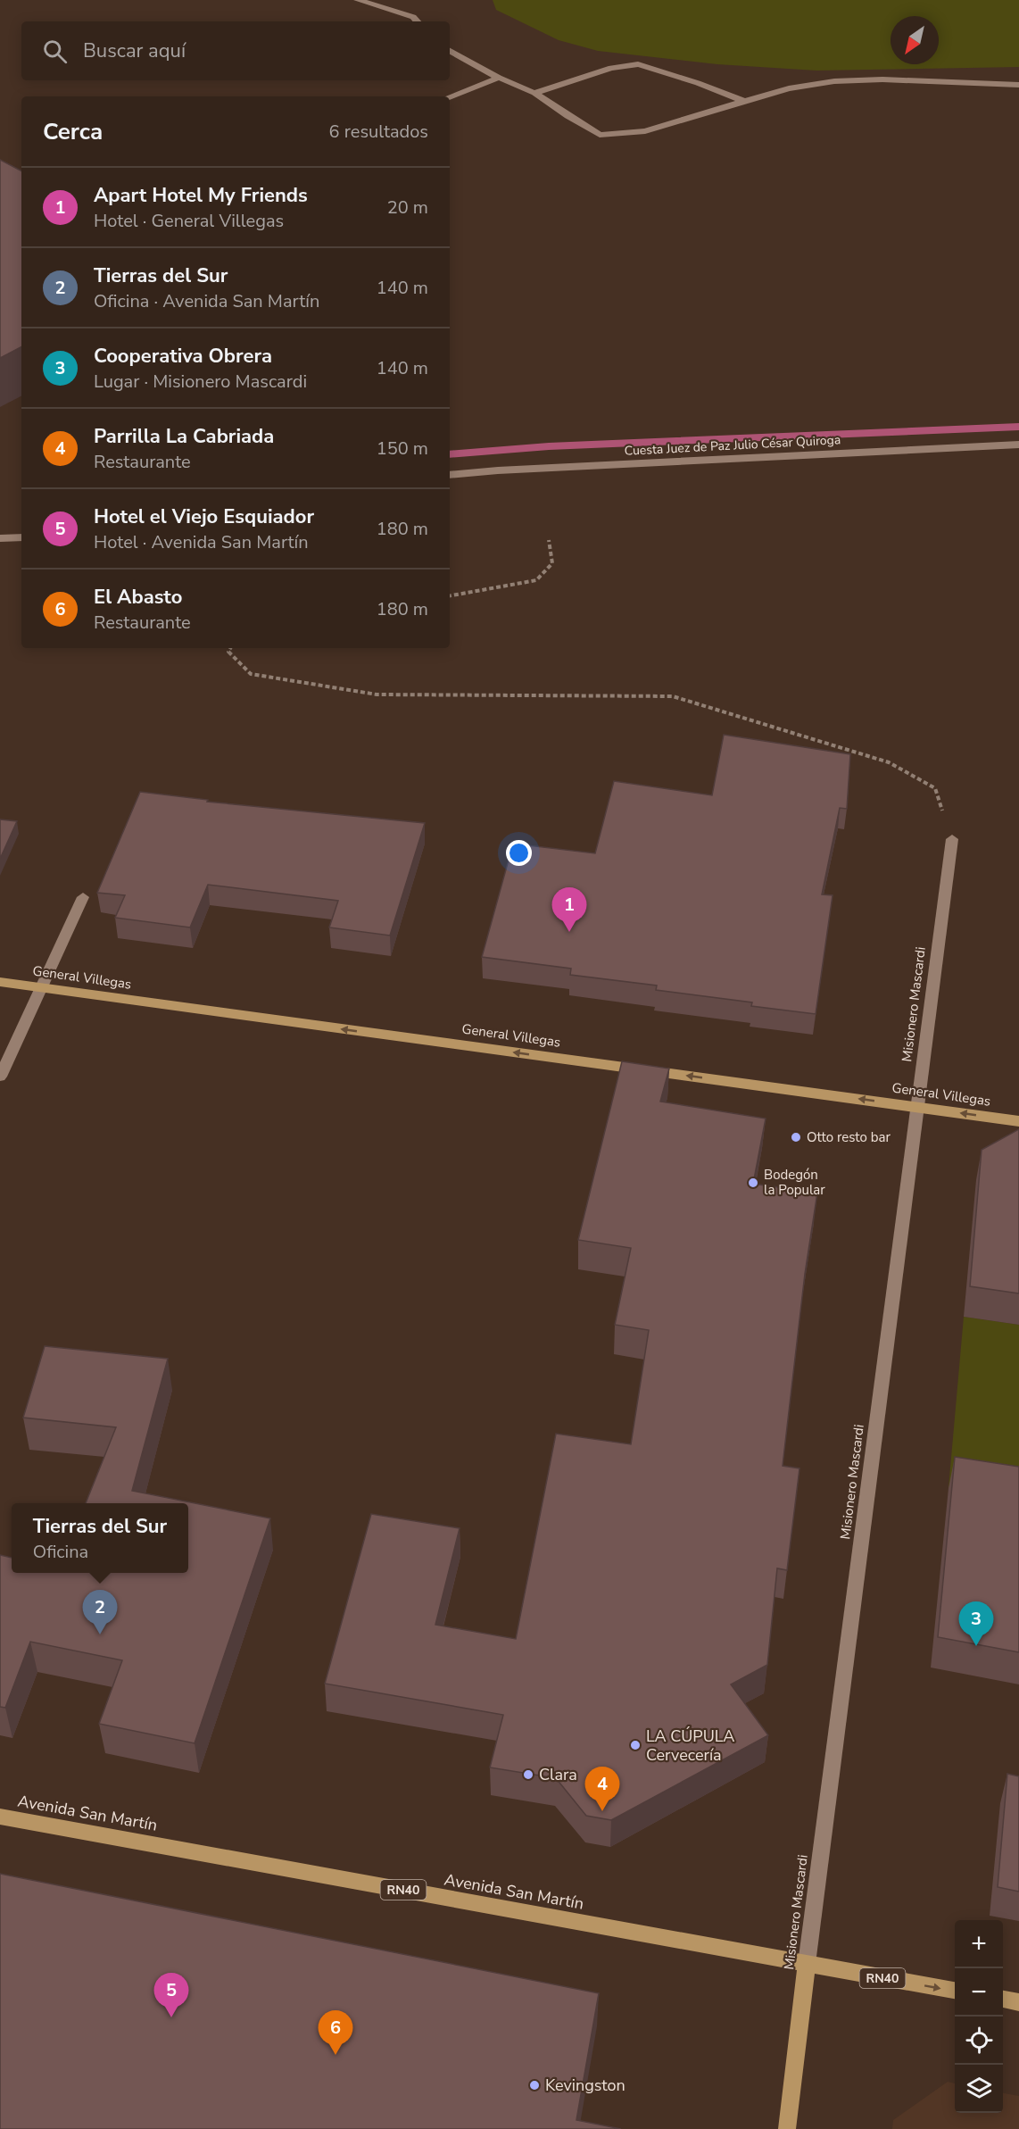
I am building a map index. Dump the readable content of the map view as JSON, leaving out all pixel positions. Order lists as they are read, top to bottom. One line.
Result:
{"streets":{"main road":["General Villegas","Misionero Mascardi","Avenida San Martín","RN40"],"street":["Cuesta Juez de Paz Julio César Quiroga"]},"crossings":[["General Villegas","Misionero Mascardi"],["Misionero Mascardi","Avenida San Martín"]],"one_way":["General Villegas"],"places":["Otto resto bar","Bodegón la Popular","LA CÚPULA Cervecería","Clara","Kevingston"],"north":"bottom left","page":{"search":"Buscar aquí","heading":["Cerca","6 resultados"],"list":[{"mark":"1","name":"Apart Hotel My Friends","note":"Hotel · General Villegas","value":"20 m"},{"mark":"2","name":"Tierras del Sur","note":"Oficina · Avenida San Martín","value":"140 m"},{"mark":"3","name":"Cooperativa Obrera","note":"Lugar · Misionero Mascardi","value":"140 m"},{"mark":"4","name":"Parrilla La Cabriada","note":"Restaurante","value":"150 m"},{"mark":"5","name":"Hotel el Viejo Esquiador","note":"Hotel · Avenida San Martín","value":"180 m"},{"mark":"6","name":"El Abasto","note":"Restaurante","value":"180 m"}],"pins":["1","2","3","4","5","6"],"popup":["Tierras del Sur","Oficina"],"map_buttons":["+","−"]}}
